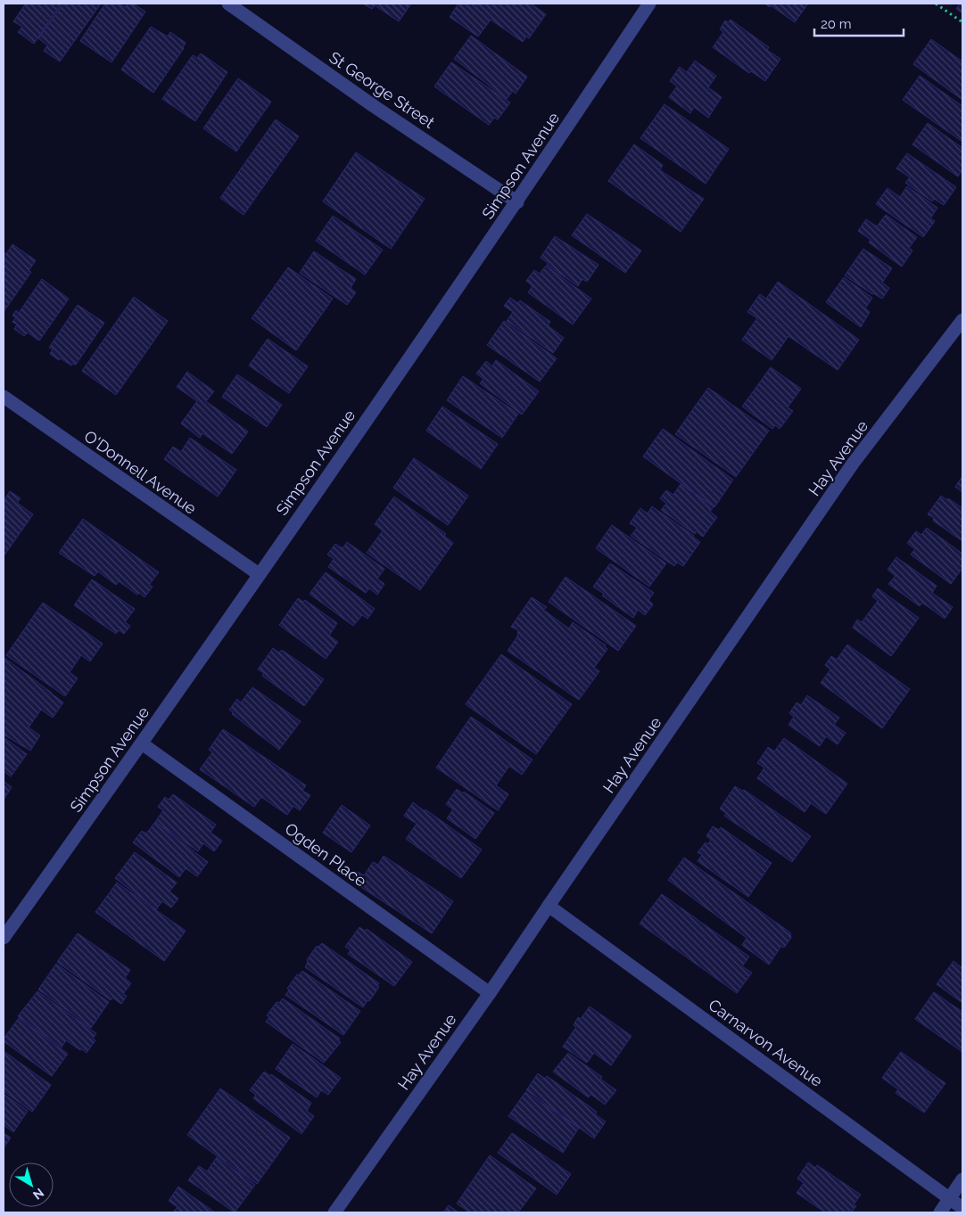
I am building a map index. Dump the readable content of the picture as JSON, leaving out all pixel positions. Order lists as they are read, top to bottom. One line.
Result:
{"streets":{"street":["St George Street","Simpson Avenue","Hay Avenue","O'Donnell Avenue","Ogden Place","Carnarvon Avenue"]},"crossings":[["St George Street","Simpson Avenue"],["Simpson Avenue","O'Donnell Avenue"],["Simpson Avenue","Ogden Place"],["Hay Avenue","Ogden Place"],["Hay Avenue","Carnarvon Avenue"]],"scale_bar":"20 m","north":"bottom right"}
